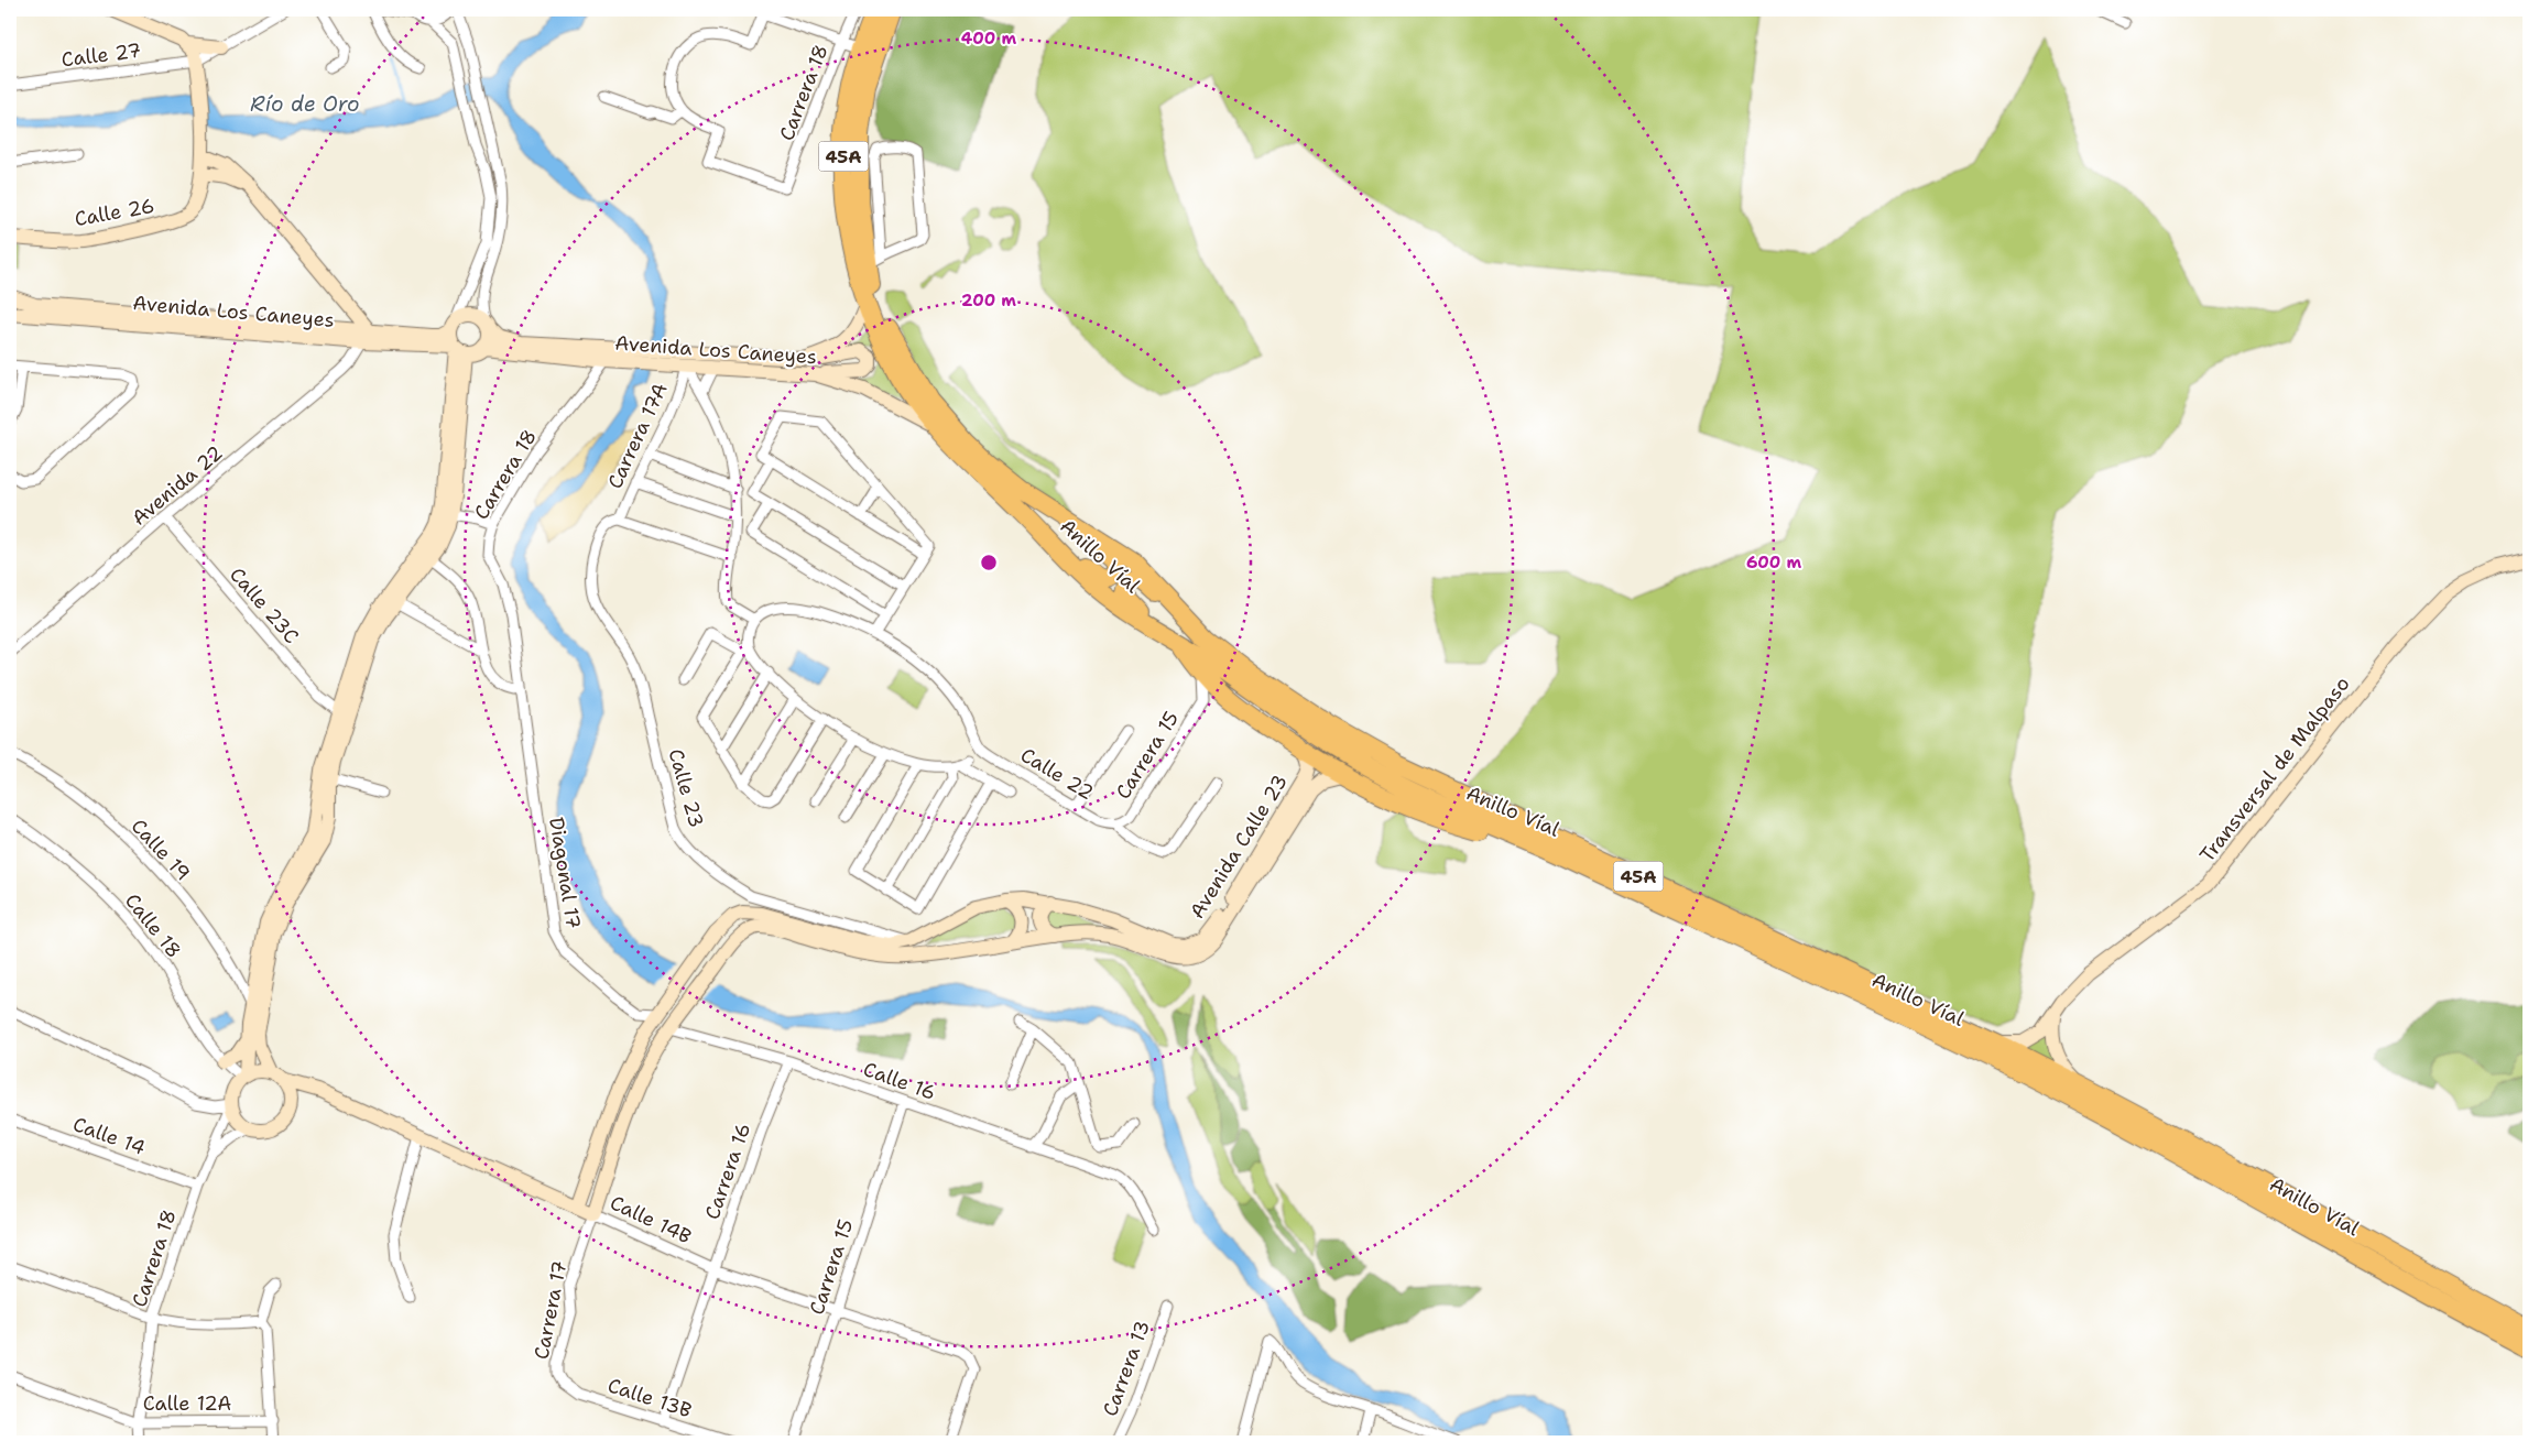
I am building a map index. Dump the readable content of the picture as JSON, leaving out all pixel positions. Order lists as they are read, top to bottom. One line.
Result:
{"streets":{"highway":["45A","Anillo Víal"],"street":["Calle 27","Carrera 18","Calle 26","Avenida Los Caneyes","Carrera 17A","Avenida 22","Calle 23C","Carrera 15","Transversal de Malpaso","Calle 22","Calle 23","Avenida Calle 23","Calle 19","Diagonal 17","Calle 18","Calle 16","Calle 14","Carrera 16","Calle 14B","Carrera 17","Carrera 13","Calle 13B","Calle 12A"]},"crossings":[["Carrera 18","Avenida Los Caneyes"],["Carrera 18","Diagonal 17"],["Carrera 18","Calle 18"],["Carrera 18","Calle 14"],["Carrera 18","Calle 14B"],["Carrera 18","Calle 12A"],["Avenida Los Caneyes","Carrera 17A"],["Avenida Los Caneyes","Avenida 22"],["Avenida Los Caneyes","Anillo Víal"],["Carrera 17A","Calle 23"],["Avenida 22","Calle 23C"],["Anillo Víal","Transversal de Malpaso"],["Carrera 15","Calle 22"],["Carrera 15","Calle 16"],["Carrera 15","Calle 14B"],["Calle 23","Avenida Calle 23"],["Avenida Calle 23","Diagonal 17"],["Avenida Calle 23","Calle 16"],["Avenida Calle 23","Calle 14B"],["Avenida Calle 23","Carrera 17"],["Calle 18","Calle 14B"],["Calle 16","Carrera 16"],["Carrera 16","Calle 14B"],["Carrera 16","Calle 13B"],["Calle 14B","Carrera 17"],["Carrera 17","Calle 13B"]],"water":["Río de Oro"],"rings":["400 m","200 m","600 m"]}
